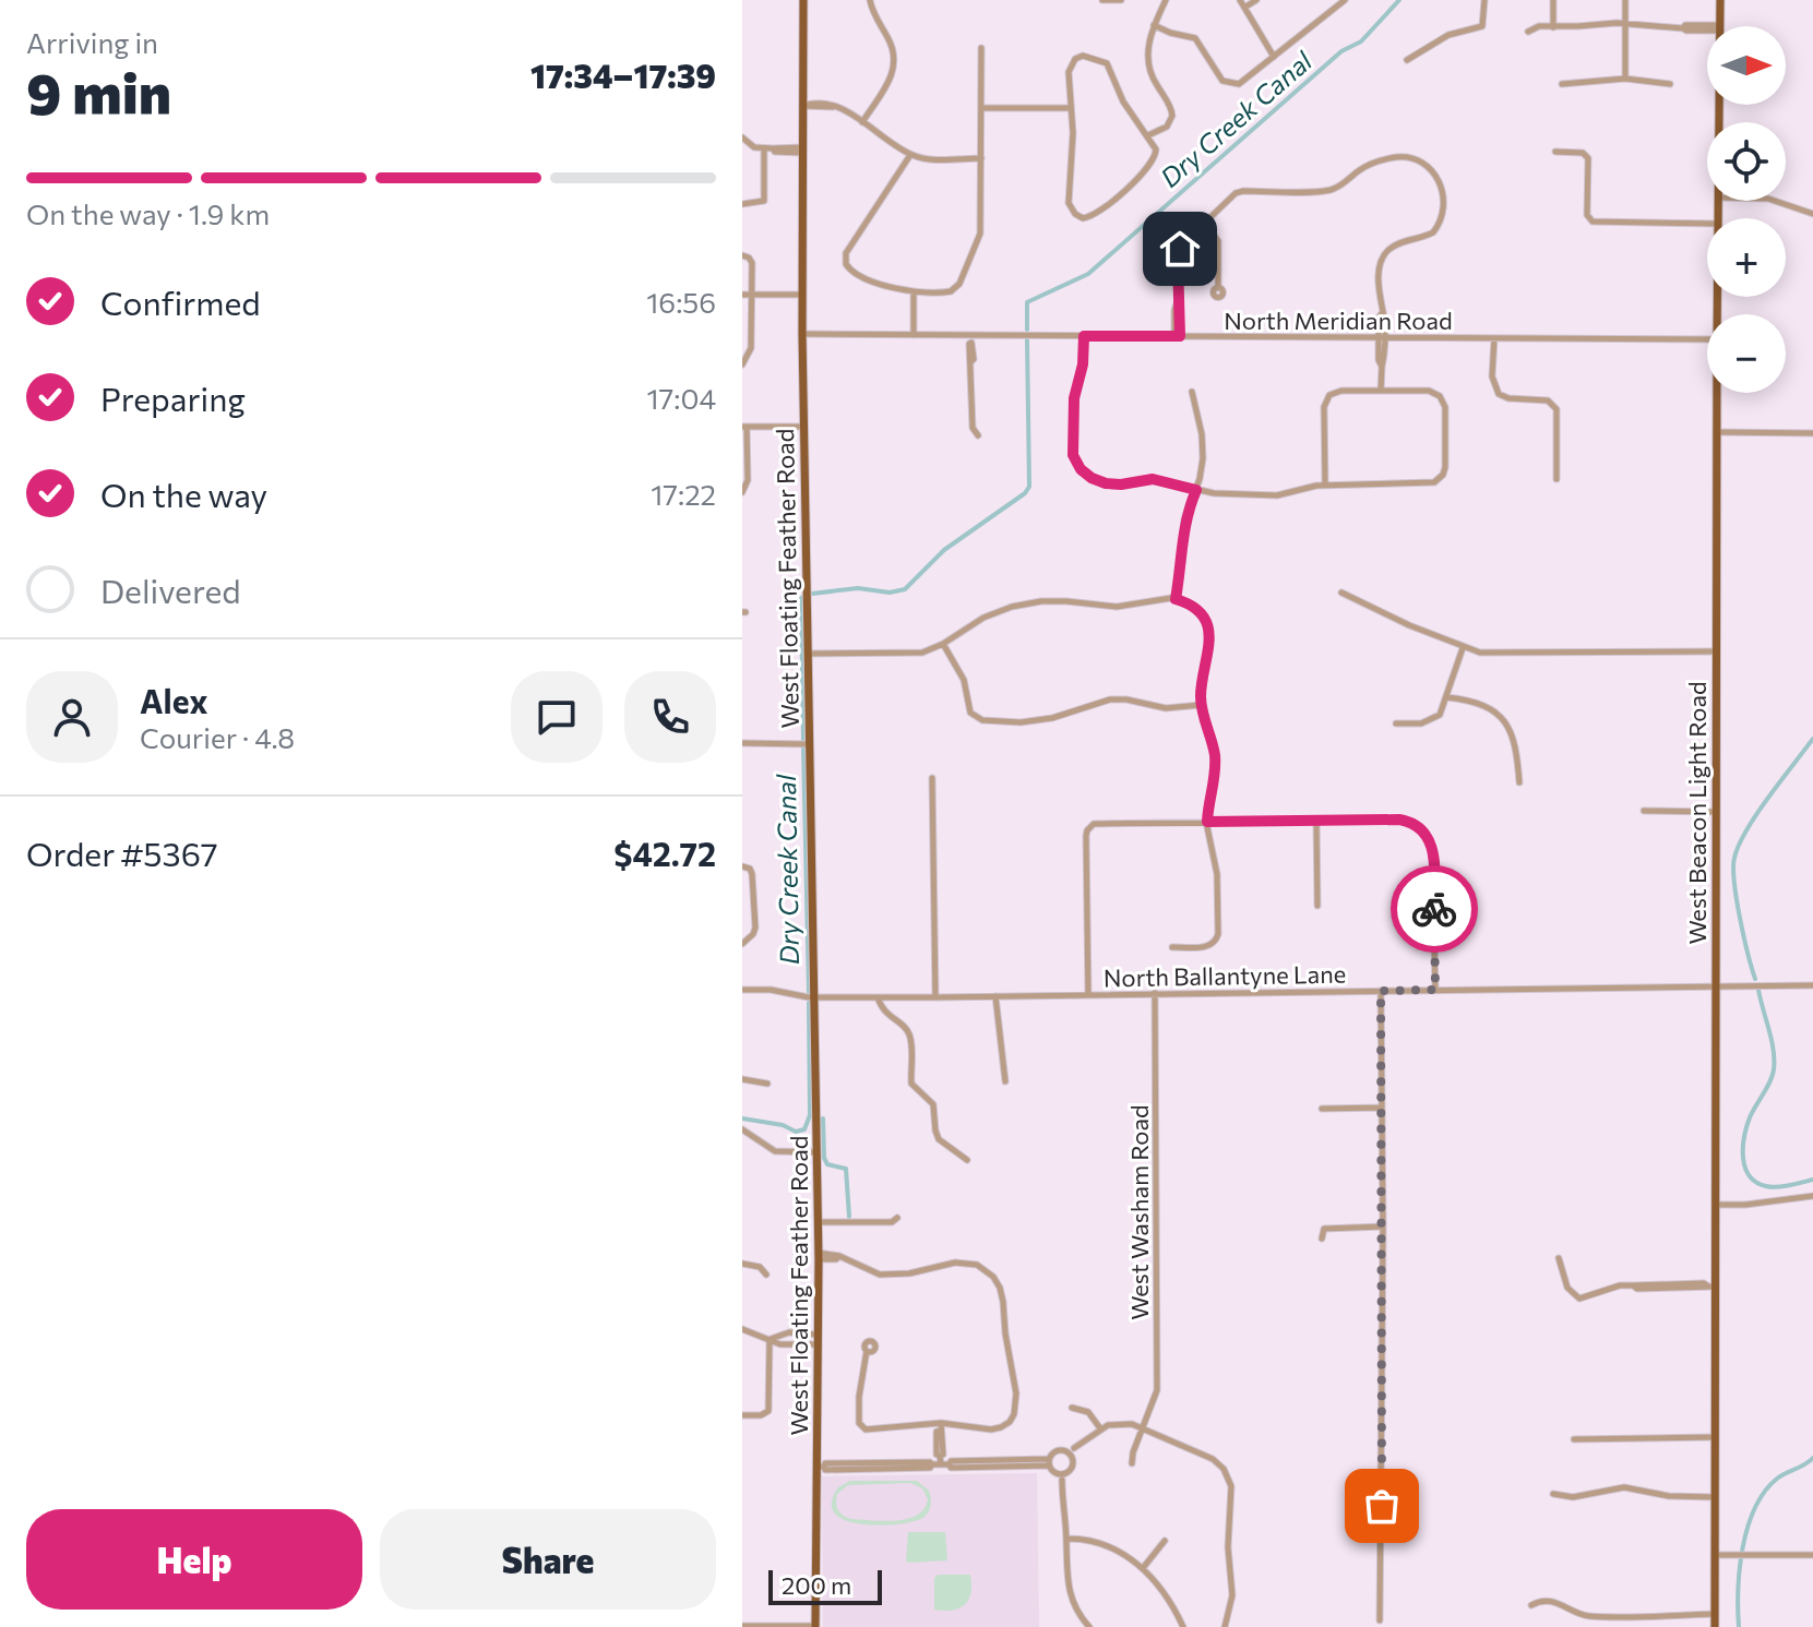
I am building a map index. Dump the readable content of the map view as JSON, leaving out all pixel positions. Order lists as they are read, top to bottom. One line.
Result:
{"streets":{"main road":["West Floating Feather Road","West Beacon Light Road"],"street":["North Meridian Road","North Ballantyne Lane","West Washam Road"]},"crossings":[["North Meridian Road","West Floating Feather Road"],["West Floating Feather Road","North Ballantyne Lane"],["West Beacon Light Road","North Ballantyne Lane"],["North Ballantyne Lane","West Washam Road"]],"water":["Dry Creek Canal"],"scale_bar":"200 m","north":"right","page":{"heading":["9 min","Arriving in","17:34–17:39"],"panel":["Alex","Courier · 4.8","Order #5367","$42.72"],"map_buttons":["+","−"],"bar":"On the way · 1.9 km","list":[["Confirmed","16:56"],["Preparing","17:04"],["On the way","17:22"],"Delivered"],"buttons":["Help","Share"],"scale":"200 m"}}
